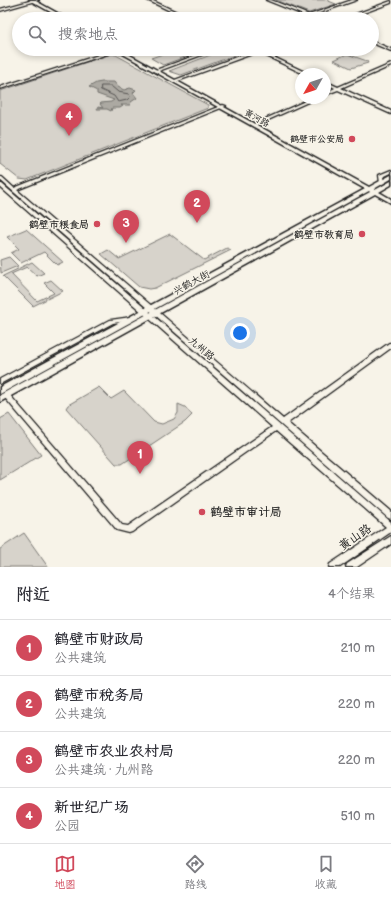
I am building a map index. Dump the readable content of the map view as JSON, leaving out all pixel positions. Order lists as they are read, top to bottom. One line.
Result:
{"streets":{"main road":["黄河路","兴鹤大街"],"street":["九州路","黄山路"]},"crossings":[["黄河路","兴鹤大街"],["兴鹤大街","九州路"],["九州路","黄山路"]],"places":["鹤壁市公安局","鹤壁市粮食局","鹤壁市教育局","鹤壁市审计局"],"north":"bottom left","page":{"search":"搜索地点","pins":["4","2","3","1"],"heading":["附近","4个结果"],"list":[{"mark":"1","name":"鹤壁市财政局","note":"公共建筑","value":"210 m"},{"mark":"2","name":"鹤壁市税务局","note":"公共建筑","value":"220 m"},{"mark":"3","name":"鹤壁市农业农村局","note":"公共建筑 · 九州路","value":"220 m"},{"mark":"4","name":"新世纪广场","note":"公园","value":"510 m"}],"nav":["地图","路线","收藏"]}}
